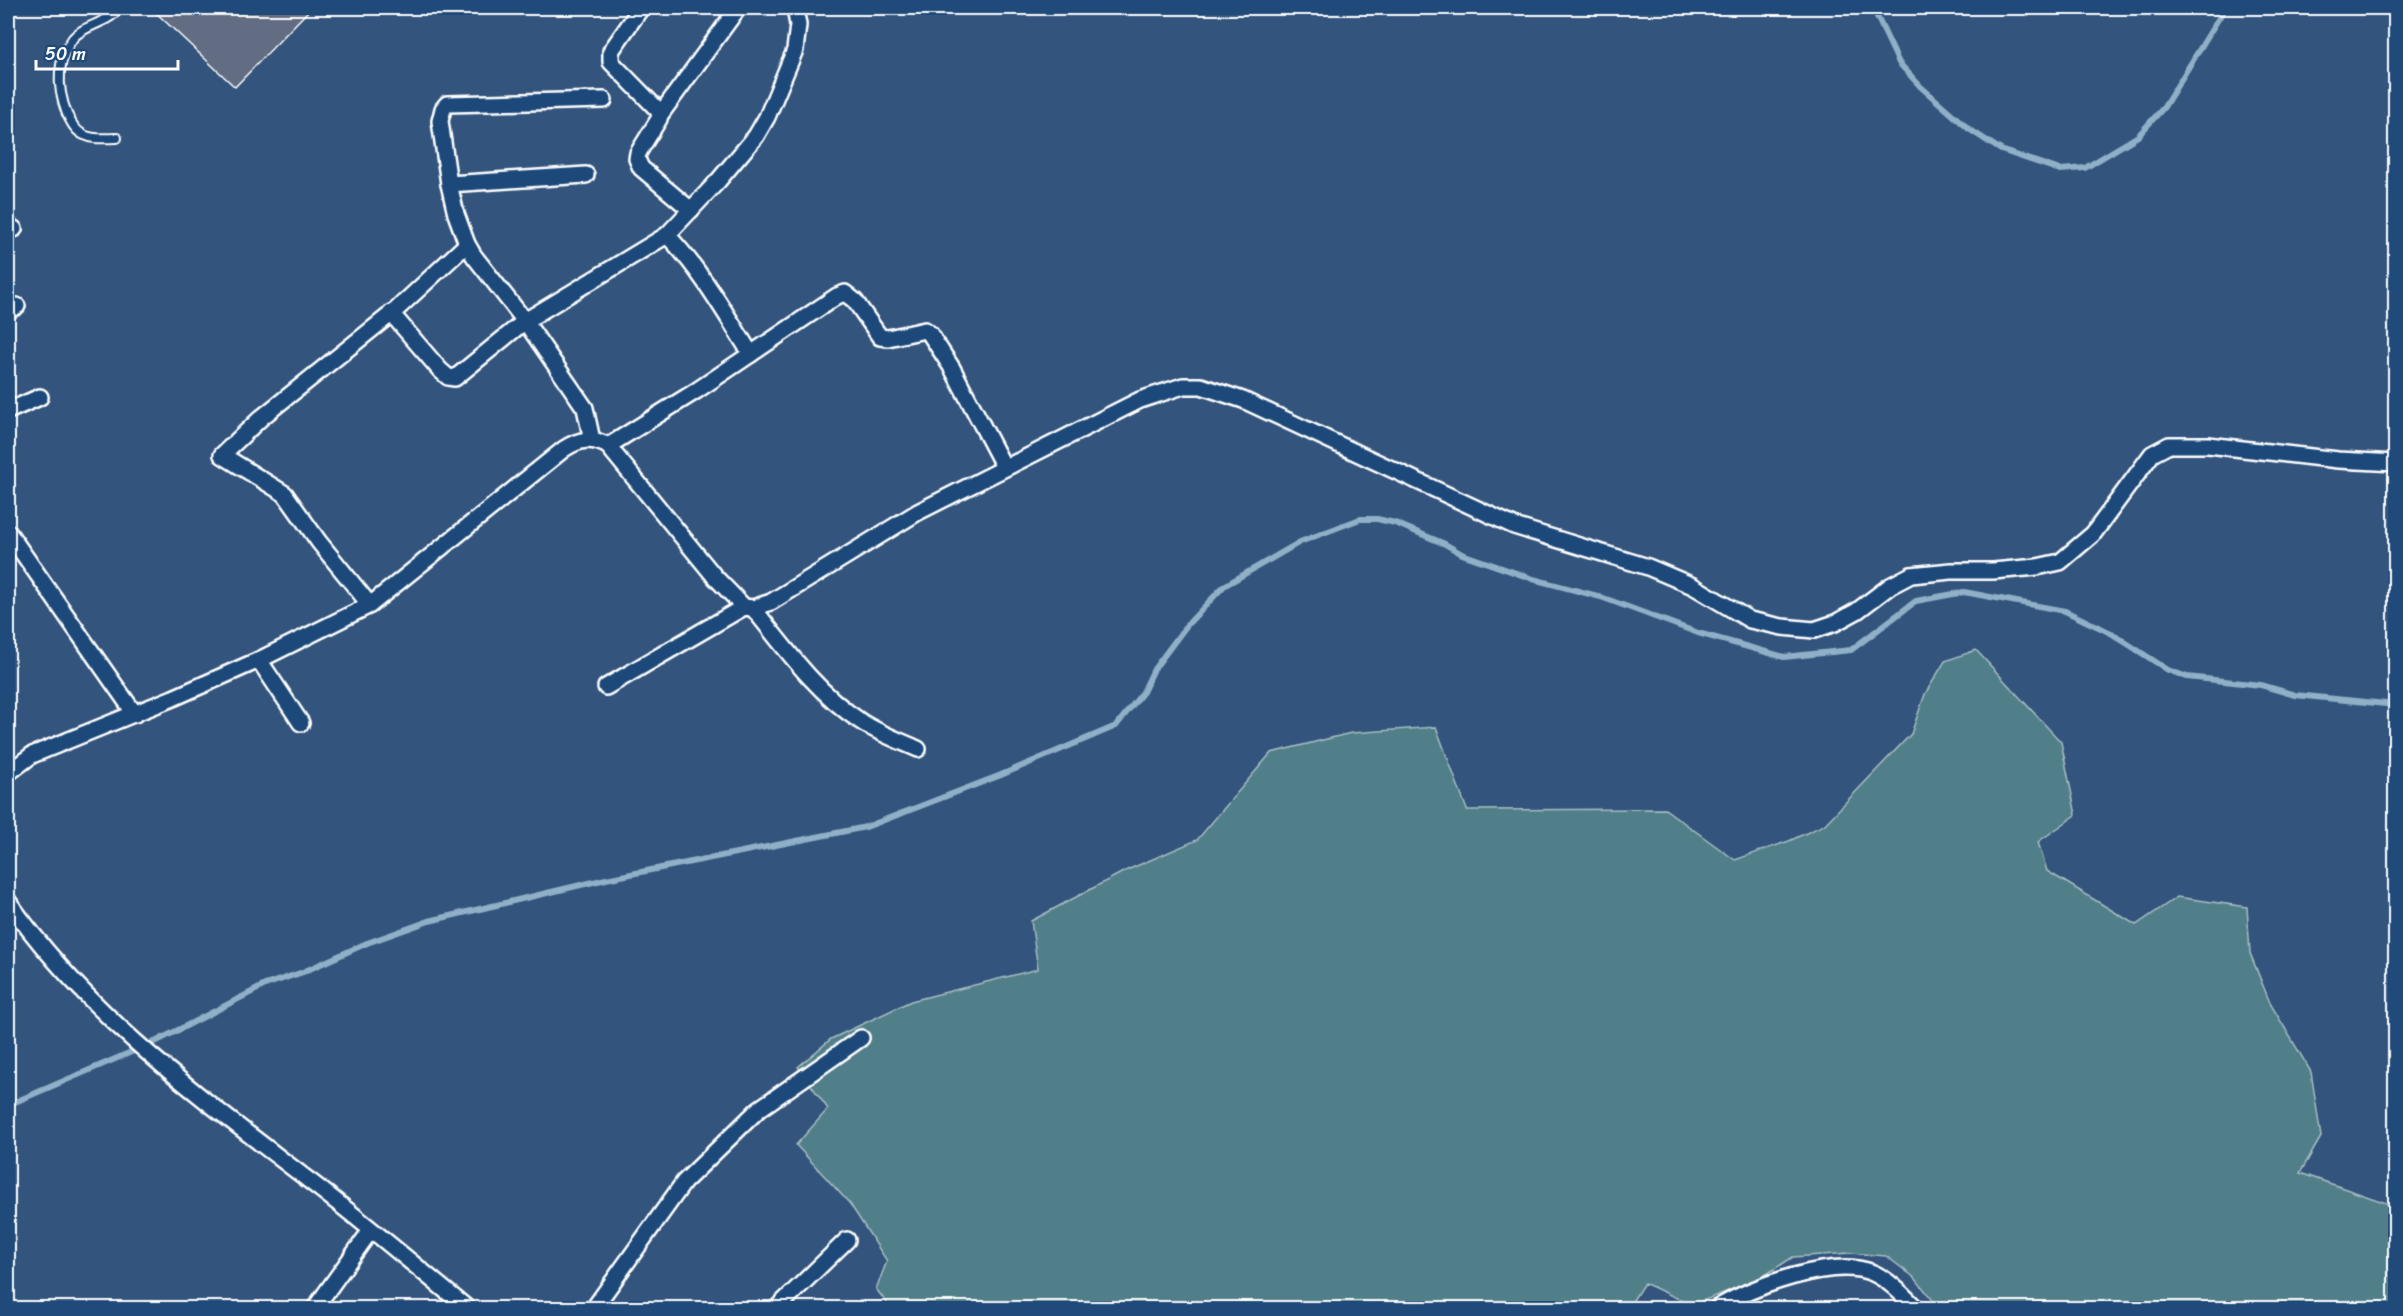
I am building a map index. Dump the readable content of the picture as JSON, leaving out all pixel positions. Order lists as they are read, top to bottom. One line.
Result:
{"scale_bar":"50 m"}
